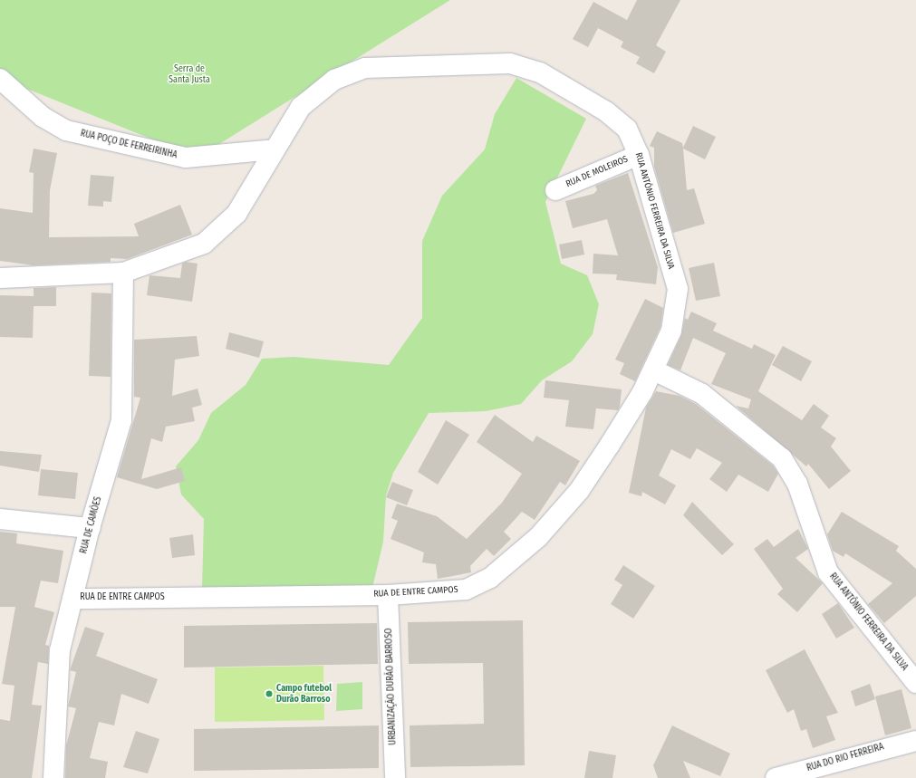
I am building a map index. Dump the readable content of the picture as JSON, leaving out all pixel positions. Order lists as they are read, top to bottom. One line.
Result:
{"streets":{"street":["RUA POÇO DE FERREIRINHA","RUA DE MOLEIROS","RUA ANTÓNIO FERREIRA DA SILVA","RUA DE CAMÕES","RUA DE ENTRE CAMPOS","URBANIZAÇÃO DURÃO BARROSO","RUA DO RIO FERREIRA"]},"crossings":[["RUA POÇO DE FERREIRINHA","RUA ANTÓNIO FERREIRA DA SILVA"],["RUA DE MOLEIROS","RUA ANTÓNIO FERREIRA DA SILVA"],["RUA ANTÓNIO FERREIRA DA SILVA","RUA DE CAMÕES"],["RUA ANTÓNIO FERREIRA DA SILVA","RUA DE ENTRE CAMPOS"],["RUA DE CAMÕES","RUA DE ENTRE CAMPOS"],["RUA DE ENTRE CAMPOS","URBANIZAÇÃO DURÃO BARROSO"]],"parks":["Serra de Santa Justa"],"places":["Campo futebol Durão Barroso"]}
